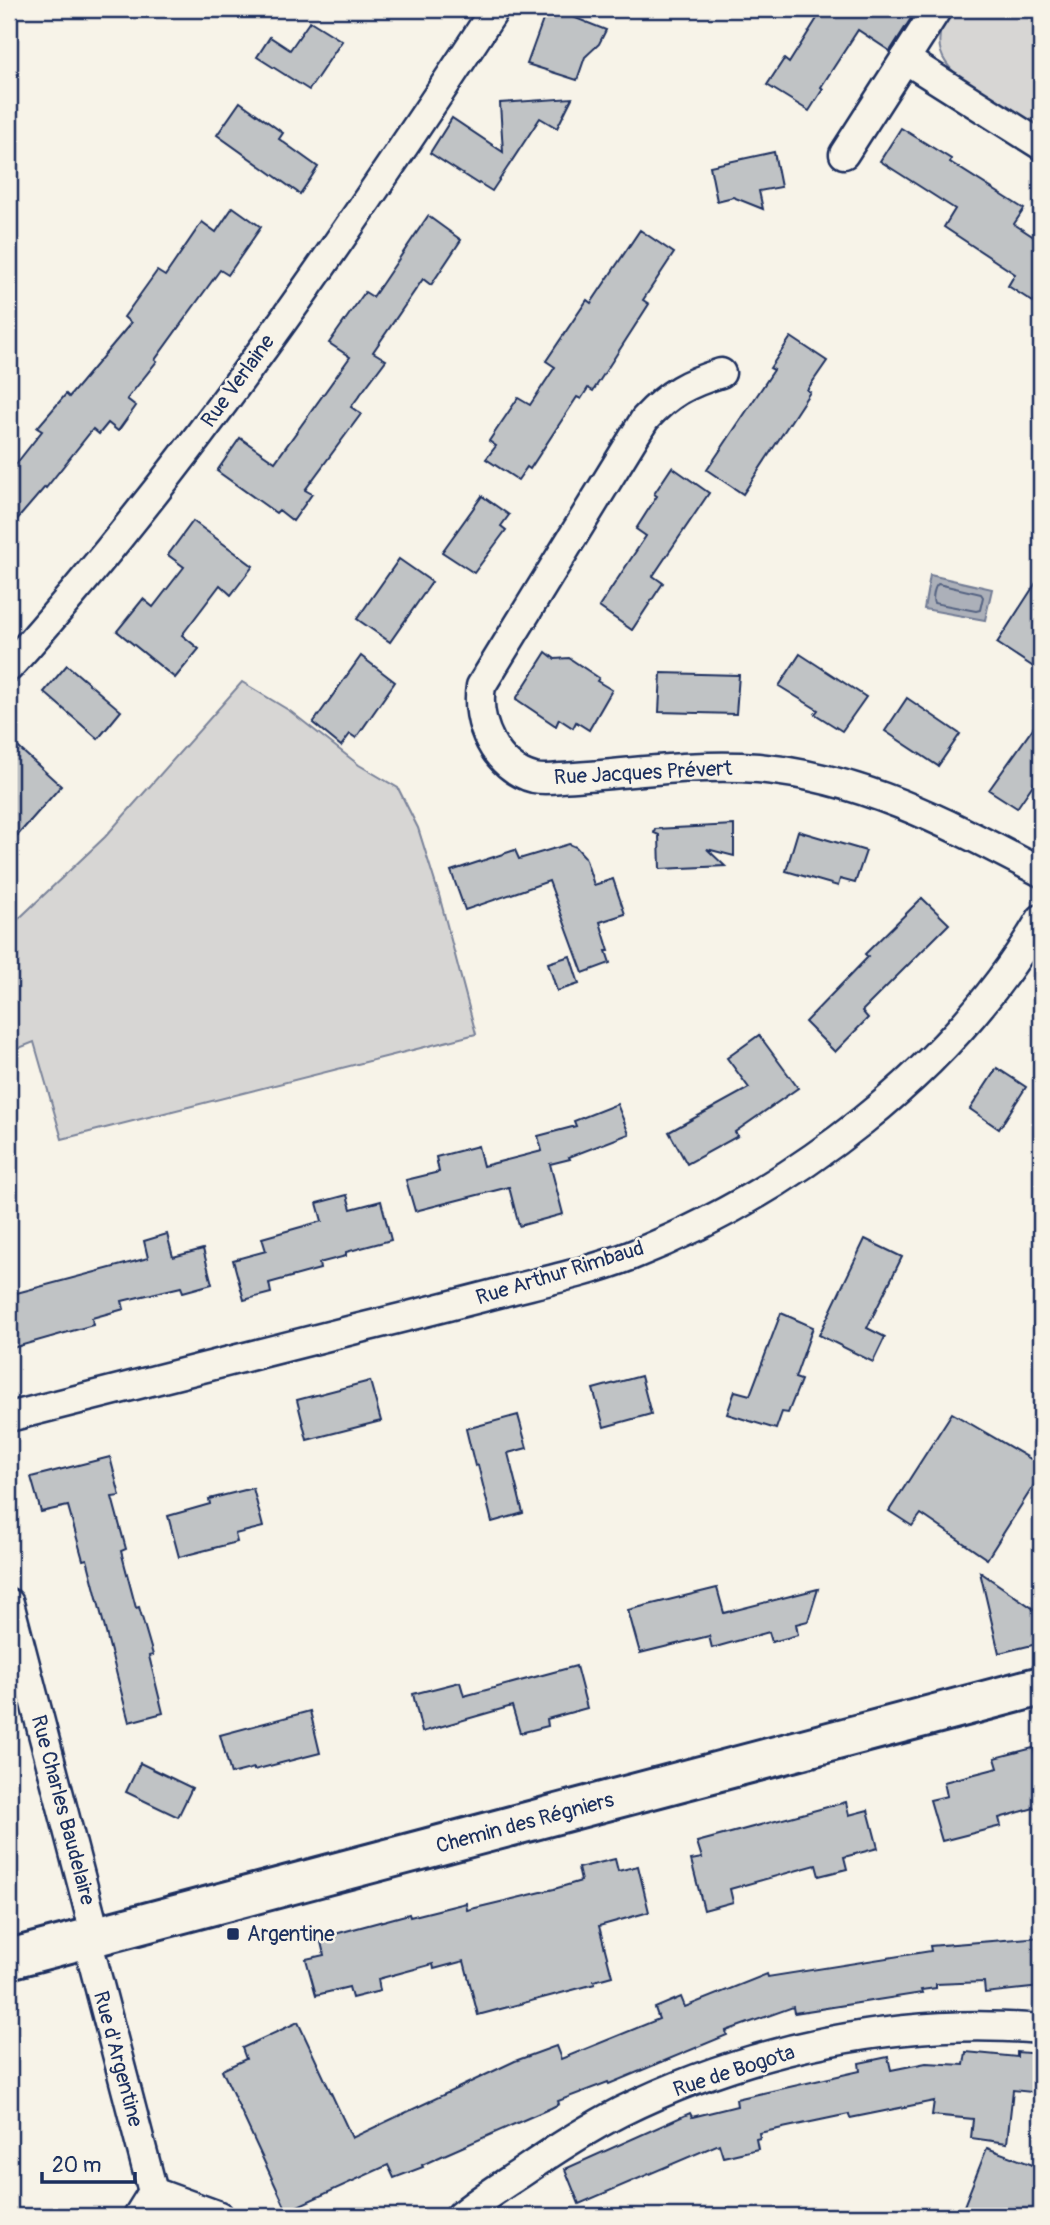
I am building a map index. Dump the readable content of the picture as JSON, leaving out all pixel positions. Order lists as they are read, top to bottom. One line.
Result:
{"streets":{"main road":["Chemin des Régniers"],"street":["Rue Verlaine","Rue Jacques Prévert","Rue Arthur Rimbaud","Rue Charles Baudelaire","Rue d'Argentine","Rue de Bogota"]},"crossings":[["Rue Charles Baudelaire","Chemin des Régniers"],["Rue Charles Baudelaire","Rue d'Argentine"],["Chemin des Régniers","Rue d'Argentine"]],"places":{"transit":["Argentine"]},"scale_bar":"20 m"}
